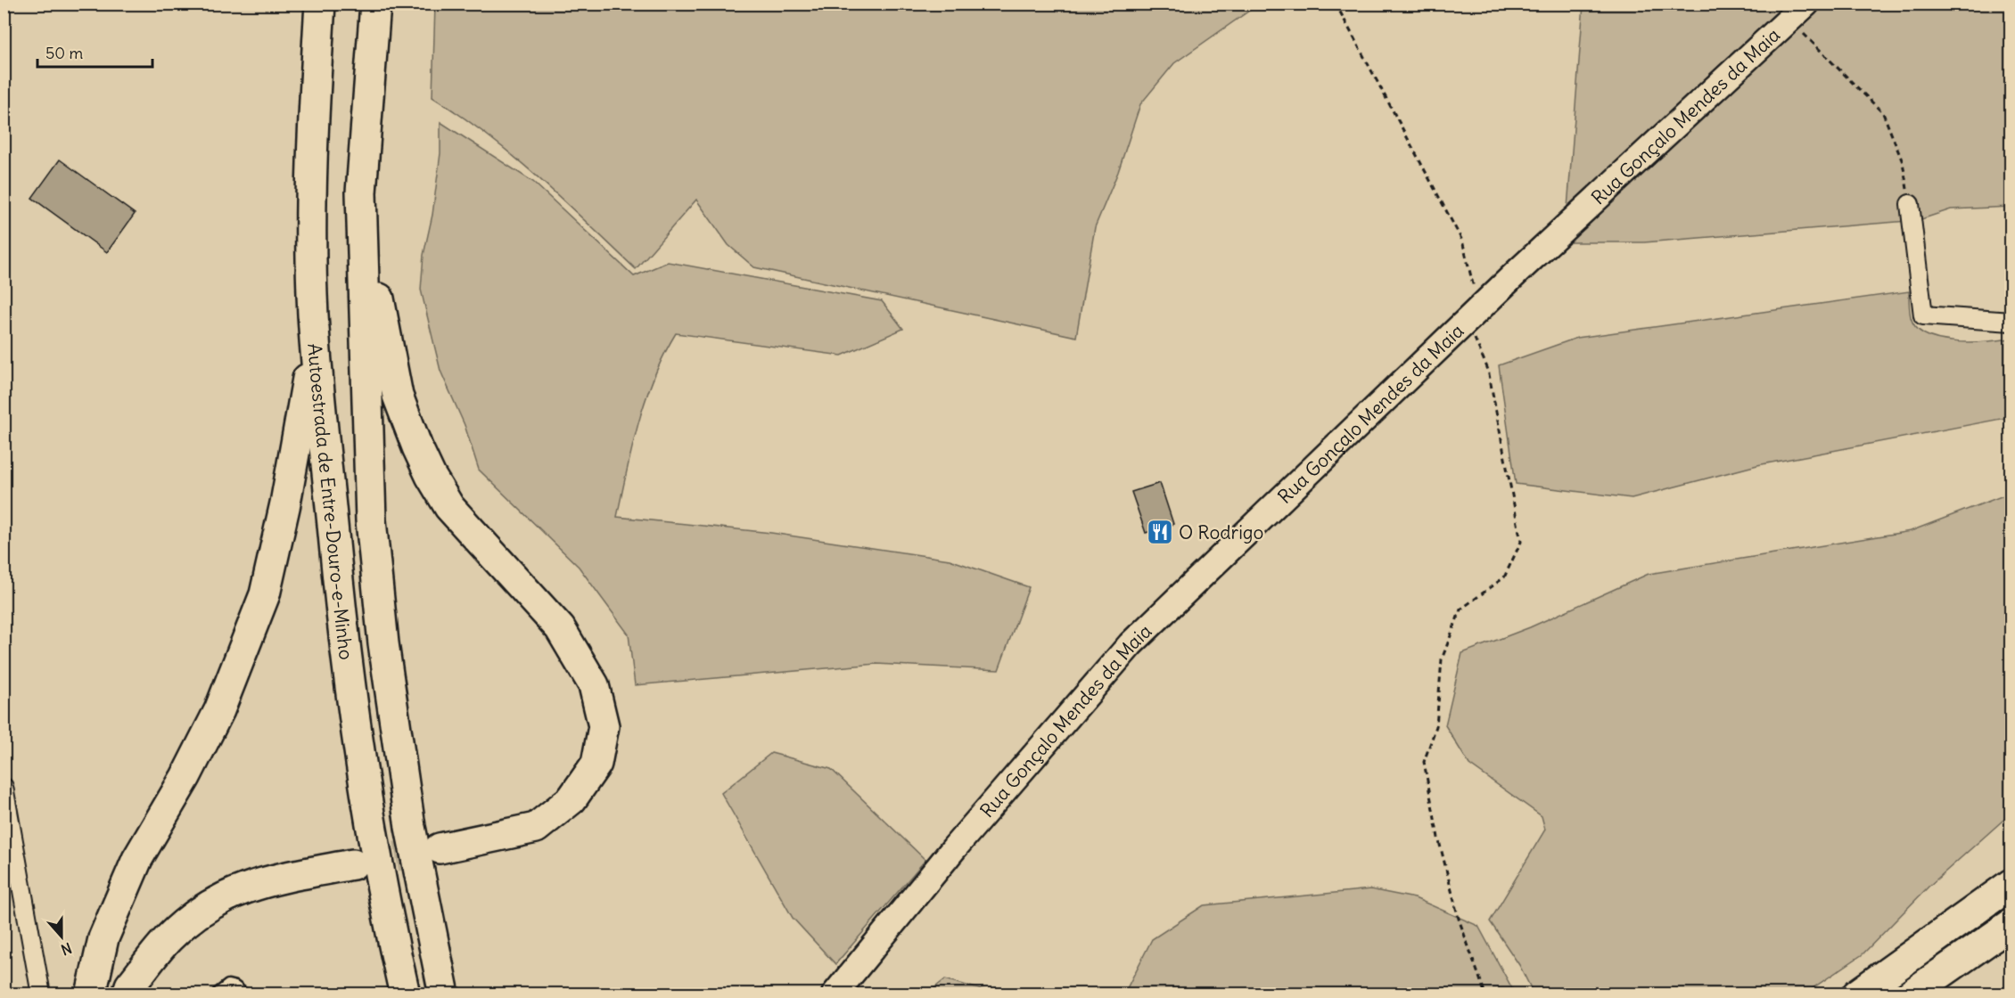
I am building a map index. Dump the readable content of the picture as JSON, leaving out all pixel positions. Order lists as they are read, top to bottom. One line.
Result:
{"streets":{"highway":["Autoestrada de Entre-Douro-e-Minho"],"street":["Rua Gonçalo Mendes da Maia"]},"places":{"restaurant":["O Rodrigo"]},"scale_bar":"50 m","north":"bottom"}
